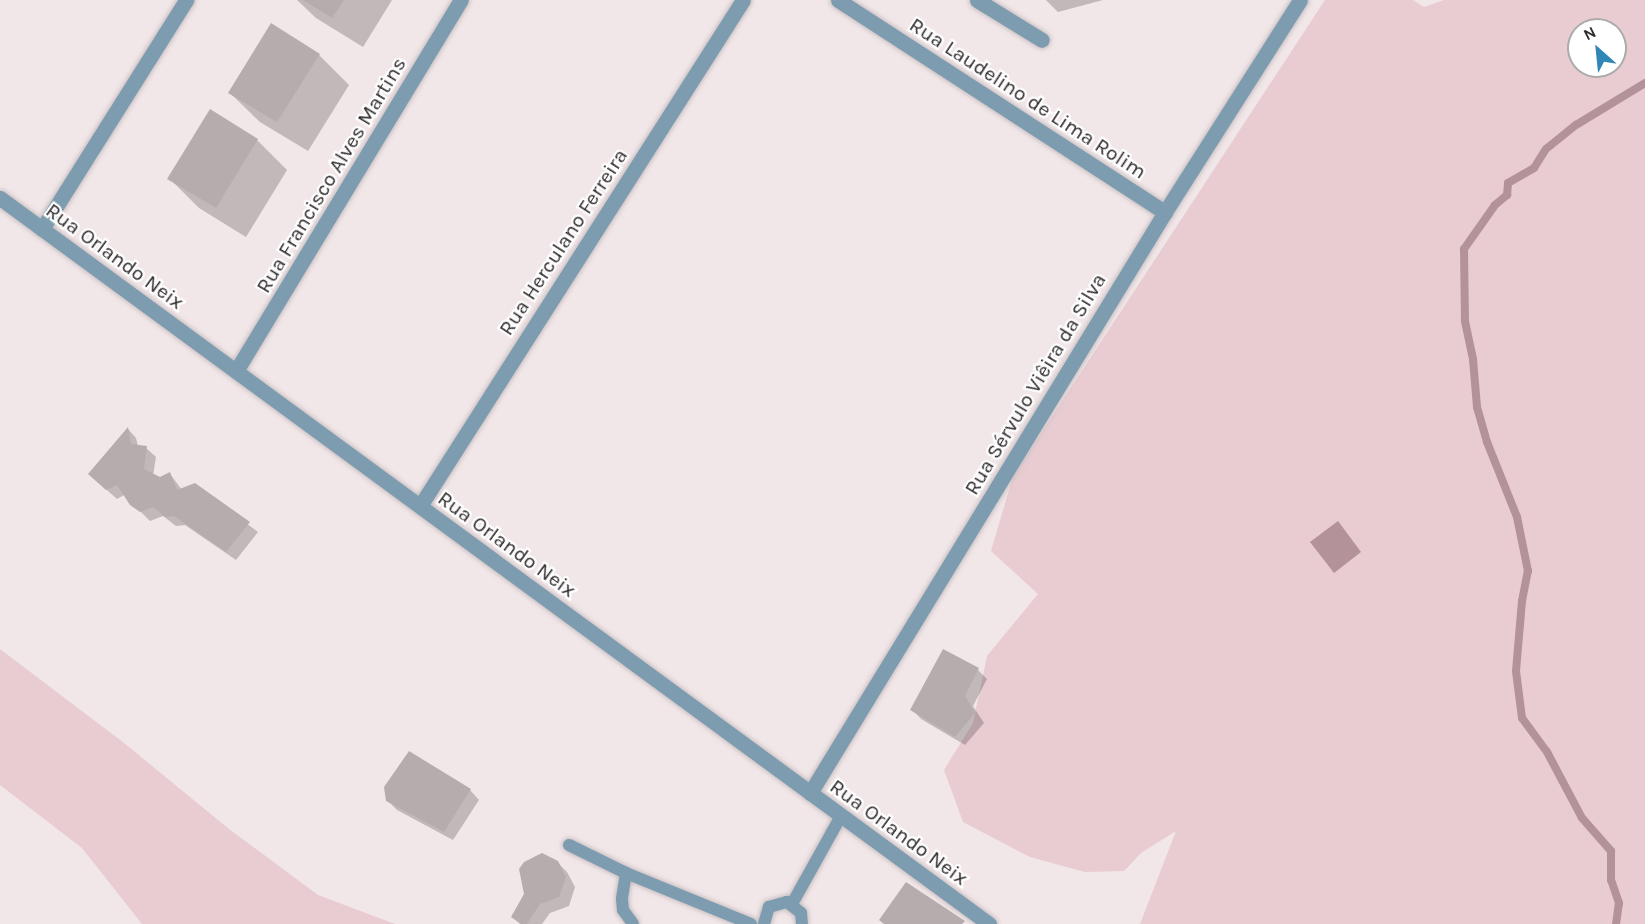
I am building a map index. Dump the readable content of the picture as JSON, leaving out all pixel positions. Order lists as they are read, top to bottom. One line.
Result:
{"streets":{"street":["Rua Laudelino de Lima Rolim","Rua Francisco Alves Martins","Rua Herculano Ferreira","Rua Orlando Neix","Rua Sérvulo Viêira da Silva"]},"crossings":[["Rua Laudelino de Lima Rolim","Rua Sérvulo Viêira da Silva"],["Rua Francisco Alves Martins","Rua Orlando Neix"],["Rua Herculano Ferreira","Rua Orlando Neix"],["Rua Orlando Neix","Rua Sérvulo Viêira da Silva"]],"north":"top left"}
